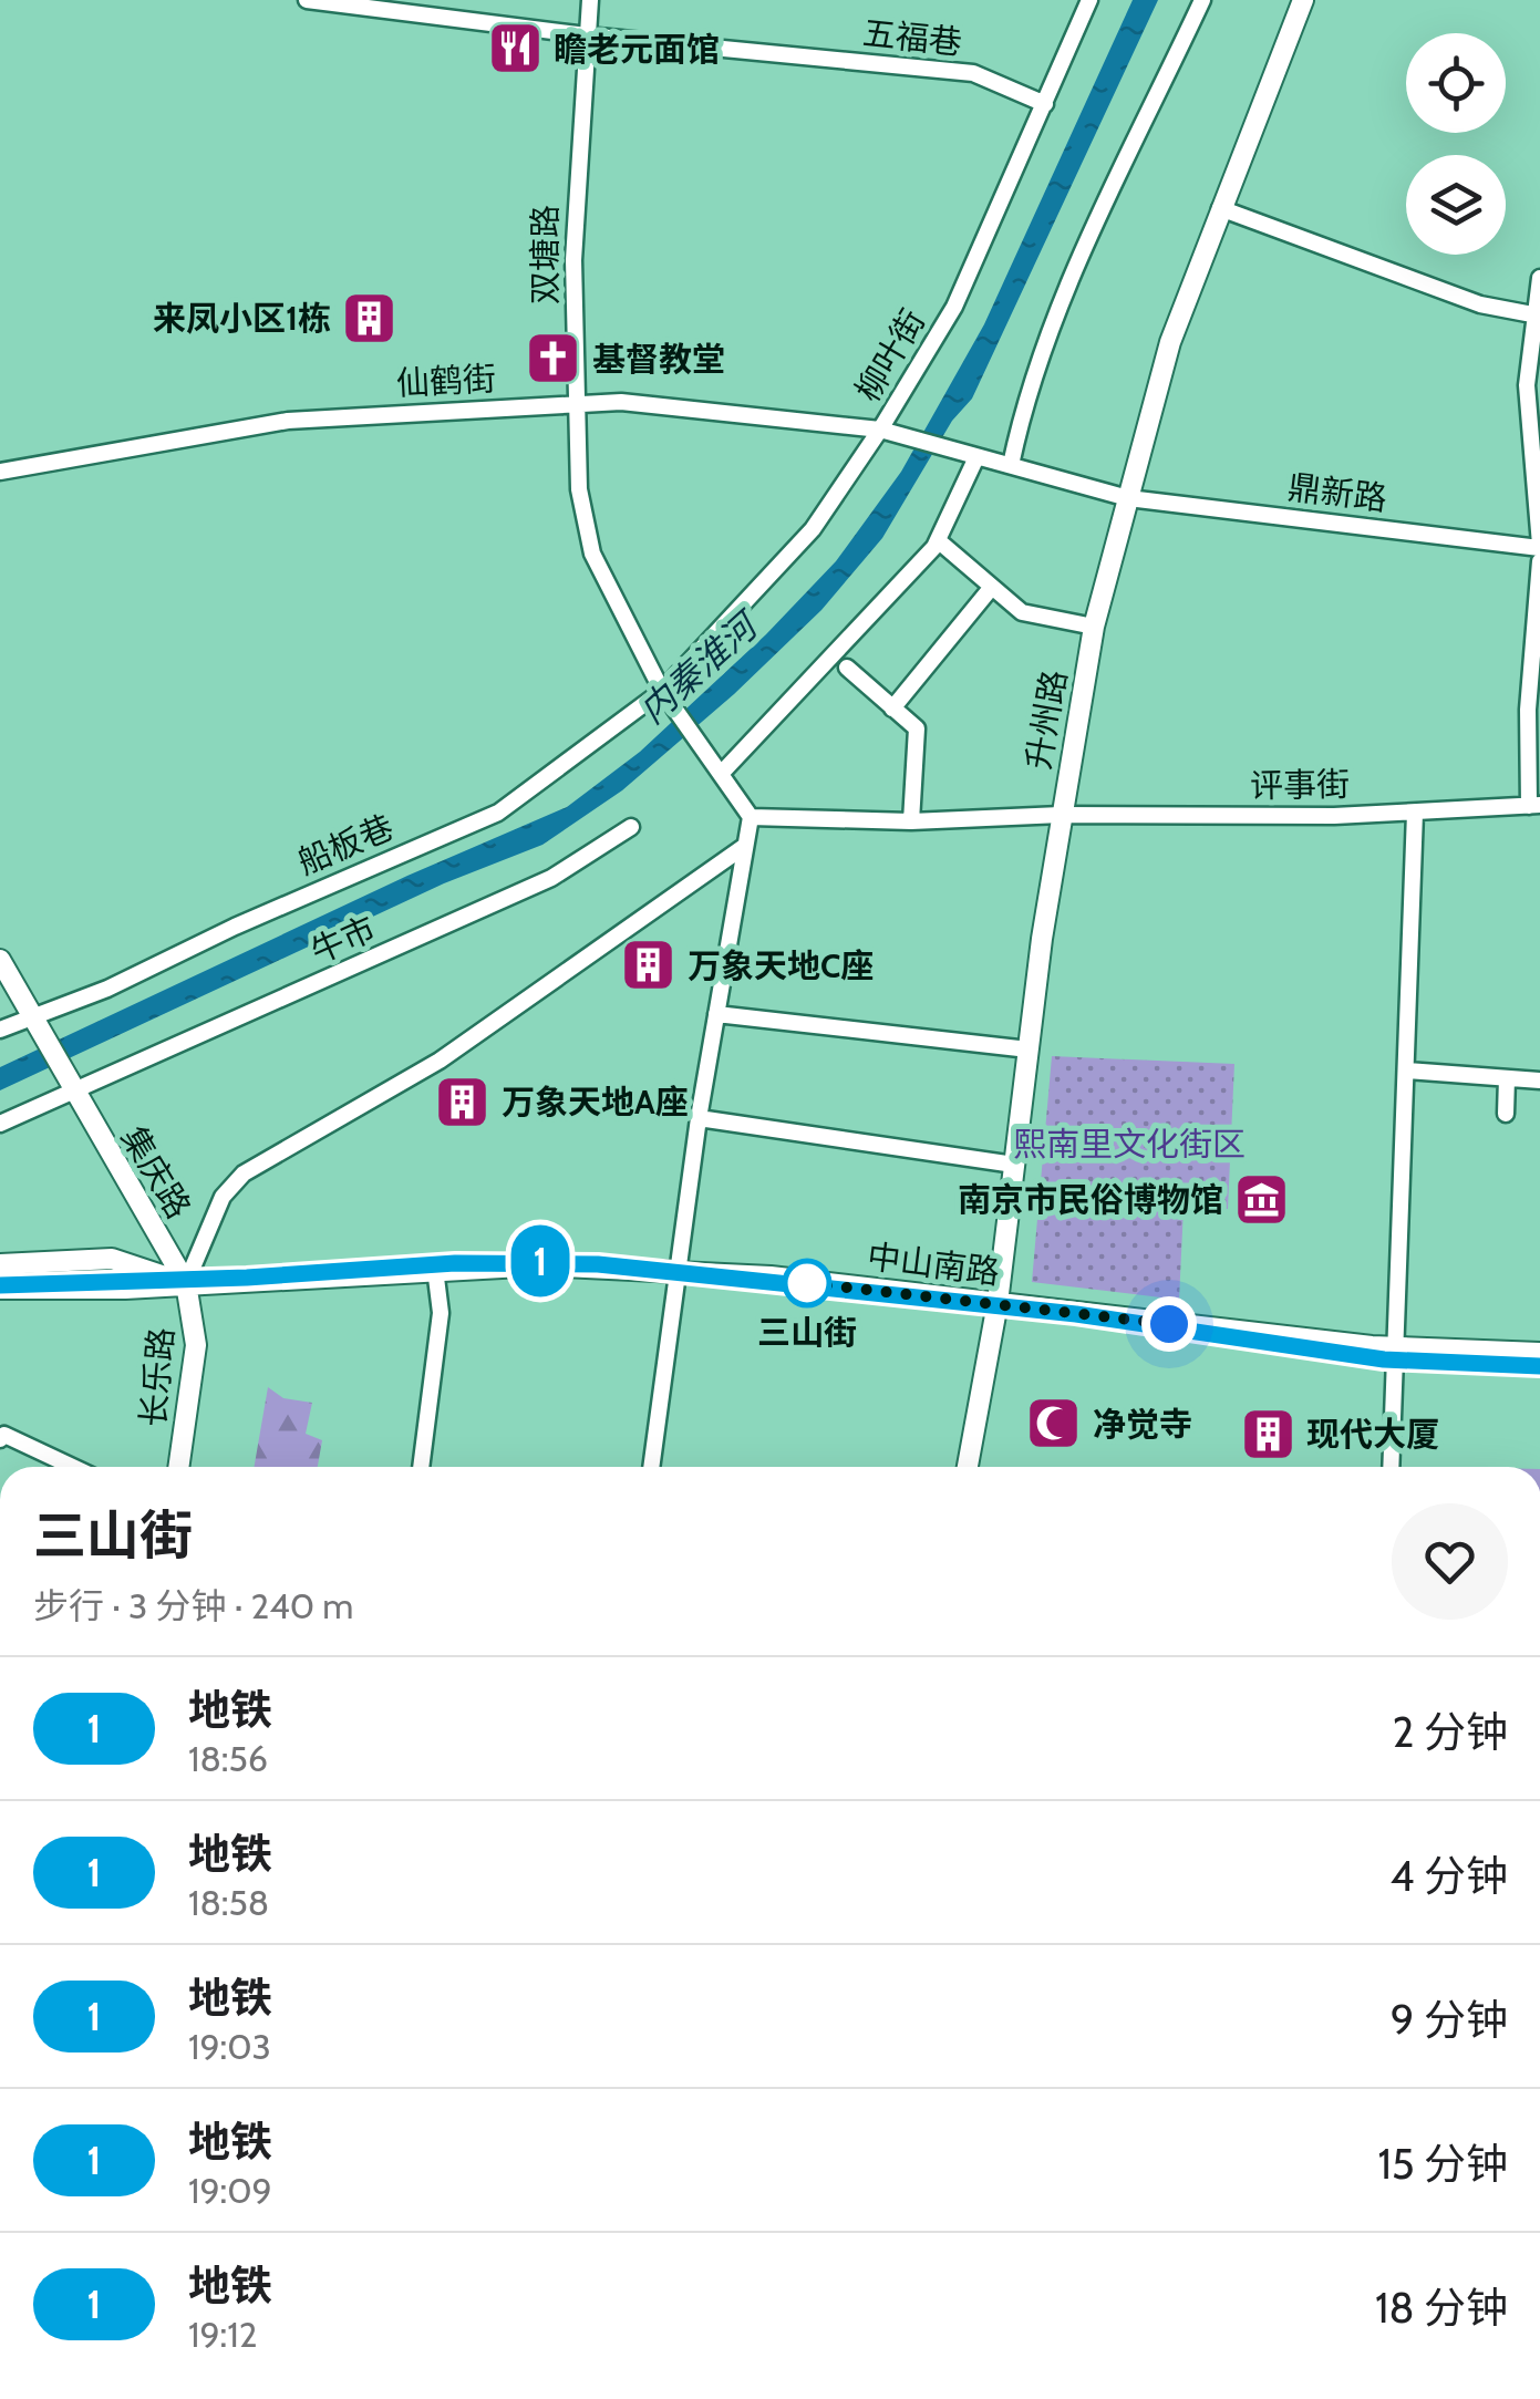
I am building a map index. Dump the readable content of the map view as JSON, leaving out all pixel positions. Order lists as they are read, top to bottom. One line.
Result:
{"streets":{"main road":["升州路","集庆路","中山南路","长乐路"],"street":["五福巷","双塘路","柳叶街","仙鹤街","鼎新路","评事街","船板巷","牛市"]},"crossings":[["五福巷","双塘路"],["五福巷","柳叶街"],["双塘路","柳叶街"],["双塘路","仙鹤街"],["双塘路","船板巷"],["柳叶街","仙鹤街"],["柳叶街","船板巷"],["鼎新路","升州路"],["升州路","评事街"],["升州路","中山南路"],["船板巷","集庆路"],["牛市","集庆路"],["集庆路","中山南路"],["集庆路","长乐路"],["中山南路","长乐路"]],"water":["内秦淮河"],"parks":["熙南里文化街区"],"places":{"restaurant":["瞻老元面馆"],"building":["来凤小区1栋","万象天地C座","万象天地A座","现代大厦"],"church":["基督教堂"],"museum":["南京市民俗博物馆"],"other":["三山街"],"mosque":["净觉寺"]},"lines":["metro line 1"],"page":{"on_map":"1","heading":["三山街","步行 · 3 分钟 · 240 m"],"list":[{"mark":"1","name":"地铁","note":"18:56","value":"2 分钟"},{"mark":"1","name":"地铁","note":"18:58","value":"4 分钟"},{"mark":"1","name":"地铁","note":"19:03","value":"9 分钟"},{"mark":"1","name":"地铁","note":"19:09","value":"15 分钟"},{"mark":"1","name":"地铁","note":"19:12","value":"18 分钟"}]}}
